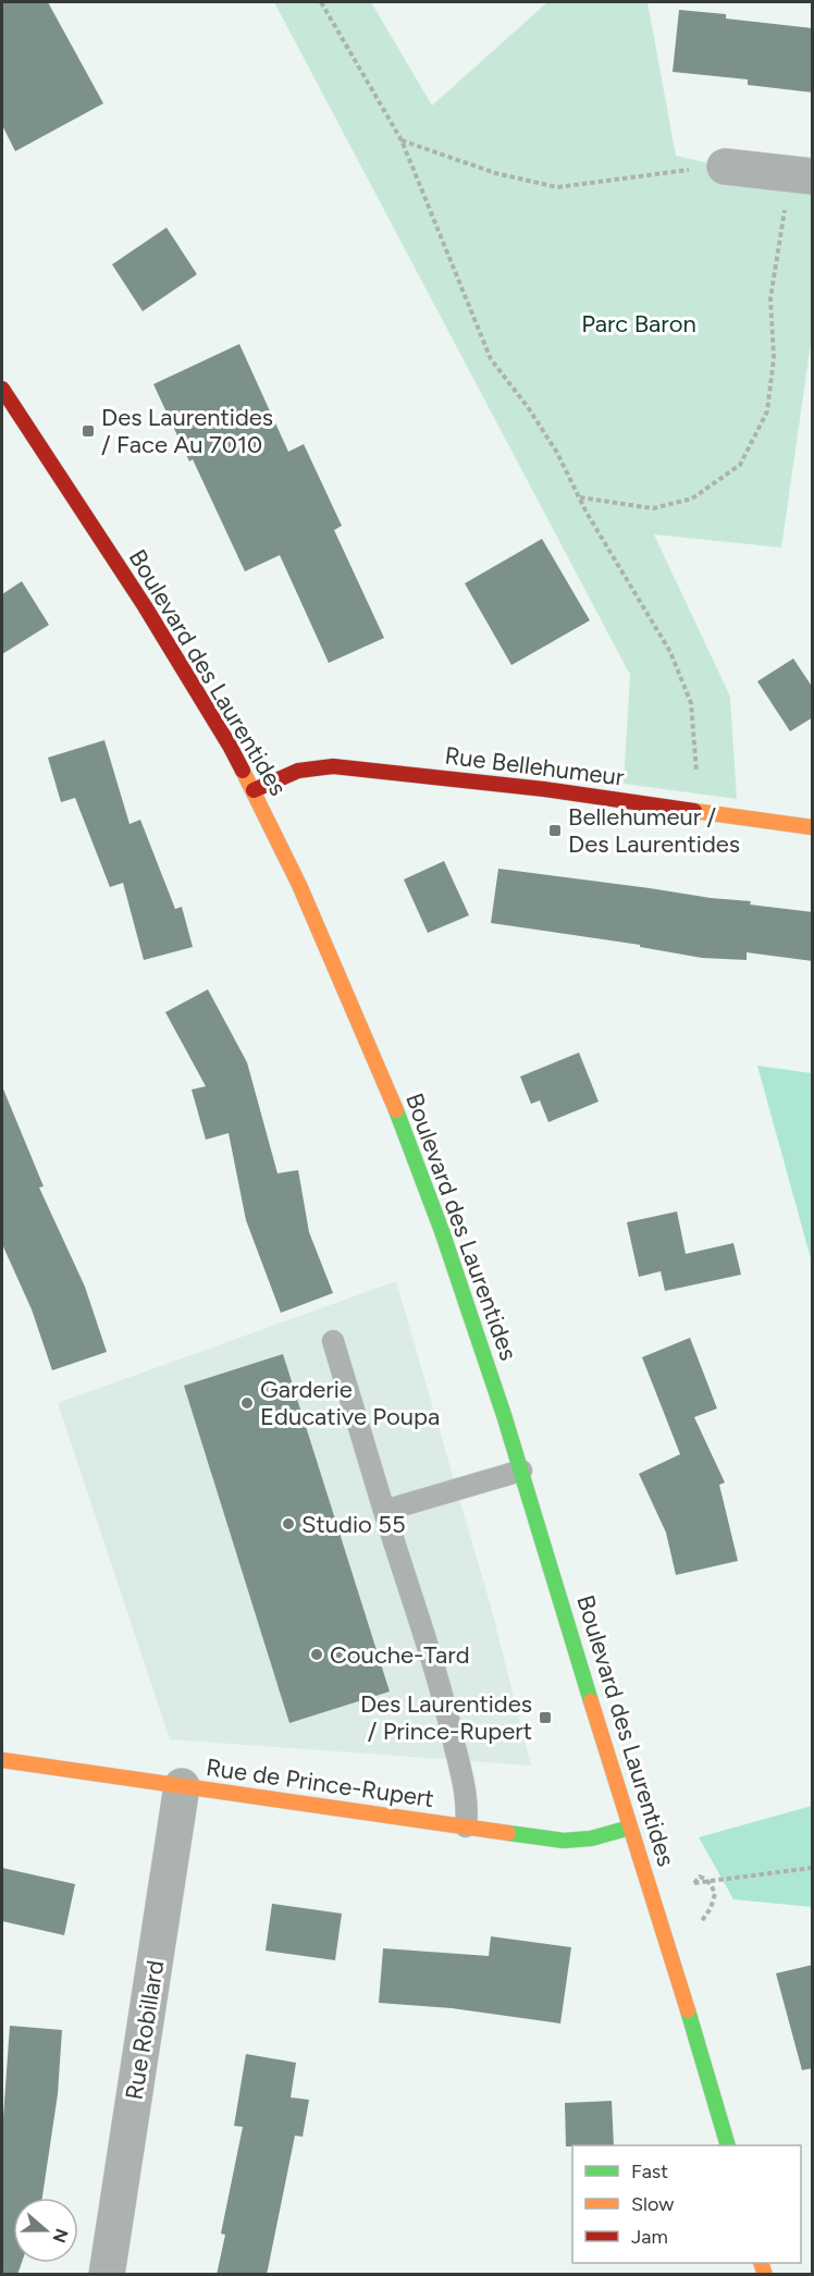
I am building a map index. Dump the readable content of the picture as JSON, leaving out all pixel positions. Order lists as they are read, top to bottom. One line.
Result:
{"streets":{"street":["Boulevard des Laurentides","Rue Bellehumeur","Rue de Prince-Rupert","Rue Robillard"]},"crossings":[["Boulevard des Laurentides","Rue Bellehumeur"],["Boulevard des Laurentides","Rue de Prince-Rupert"],["Rue de Prince-Rupert","Rue Robillard"]],"parks":["Parc Baron"],"places":{"transit":["Des Laurentides / Face Au 7010","Bellehumeur / Des Laurentides","Des Laurentides / Prince-Rupert"],"other":["Garderie Educative Poupa","Studio 55","Couche-Tard"]},"legend":["Fast","Slow","Jam"],"north":"right"}
